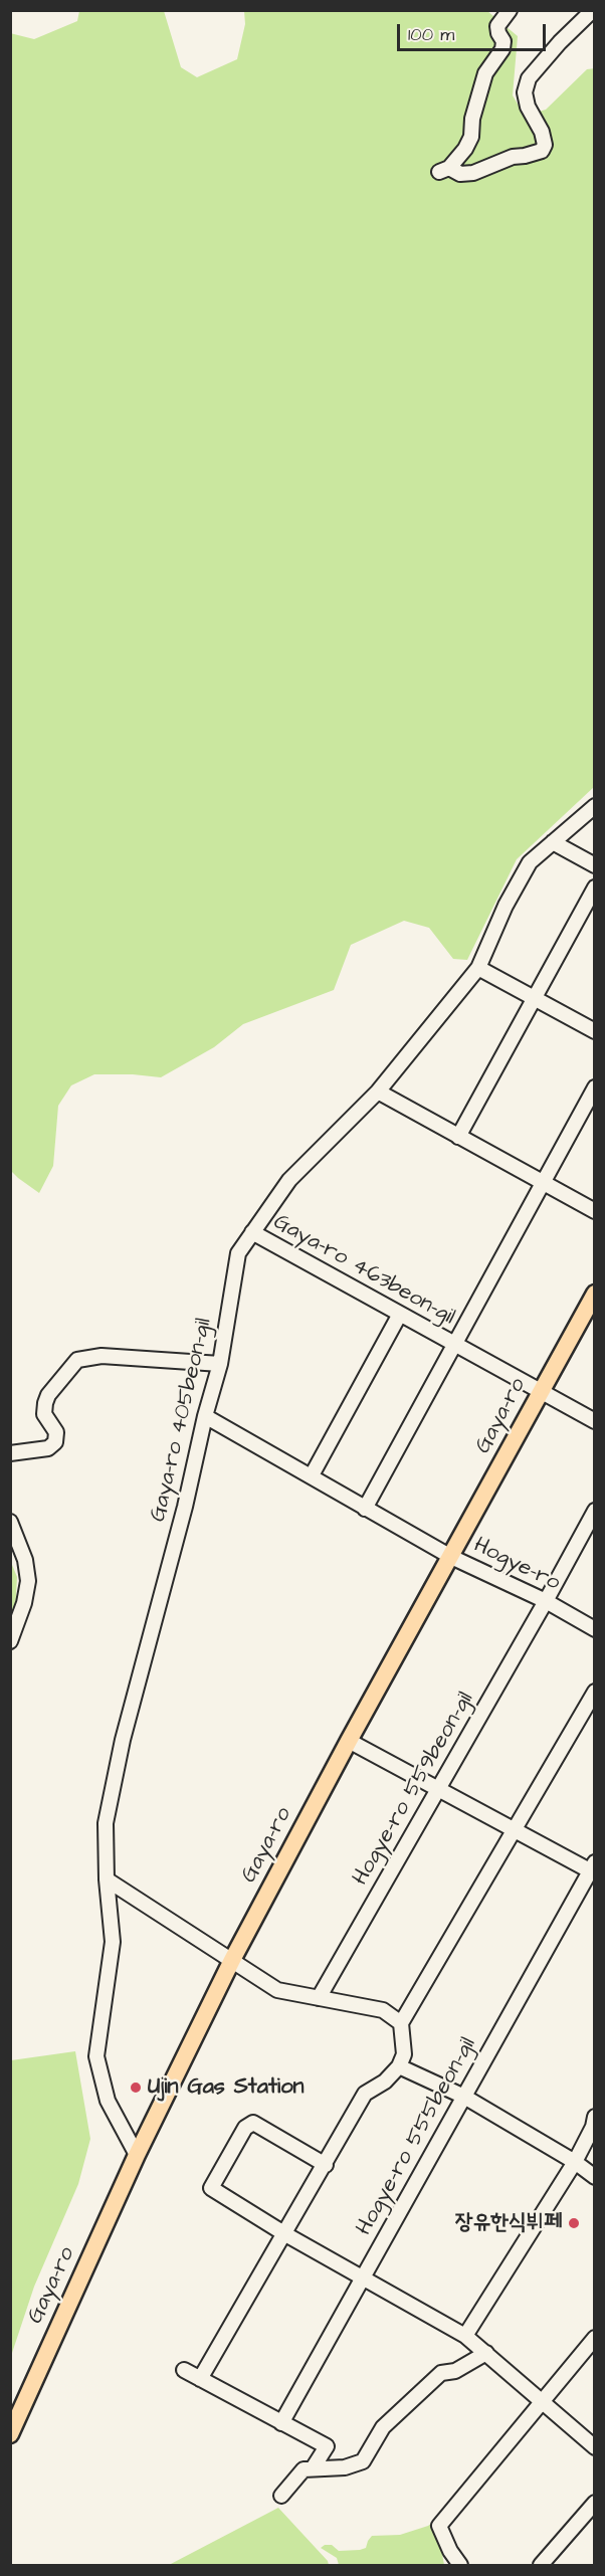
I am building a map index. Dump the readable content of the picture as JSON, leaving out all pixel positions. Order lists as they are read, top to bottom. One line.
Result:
{"streets":{"main road":["Gaya-ro"],"street":["Gaya-ro 463beon-gil","Gaya-ro 405beon-gil","Hogye-ro","Hogye-ro 559beon-gil","Hogye-ro 555beon-gil"]},"crossings":[["Gaya-ro 463beon-gil","Gaya-ro"],["Gaya-ro 463beon-gil","Gaya-ro 405beon-gil"],["Gaya-ro","Gaya-ro 405beon-gil"],["Gaya-ro","Hogye-ro"],["Gaya-ro","Hogye-ro 555beon-gil"],["Gaya-ro 405beon-gil","Hogye-ro"],["Hogye-ro","Hogye-ro 559beon-gil"],["Hogye-ro 559beon-gil","Hogye-ro 555beon-gil"]],"places":["Ujin Gas Station","장유한식뷔페"],"scale_bar":"100 m"}
